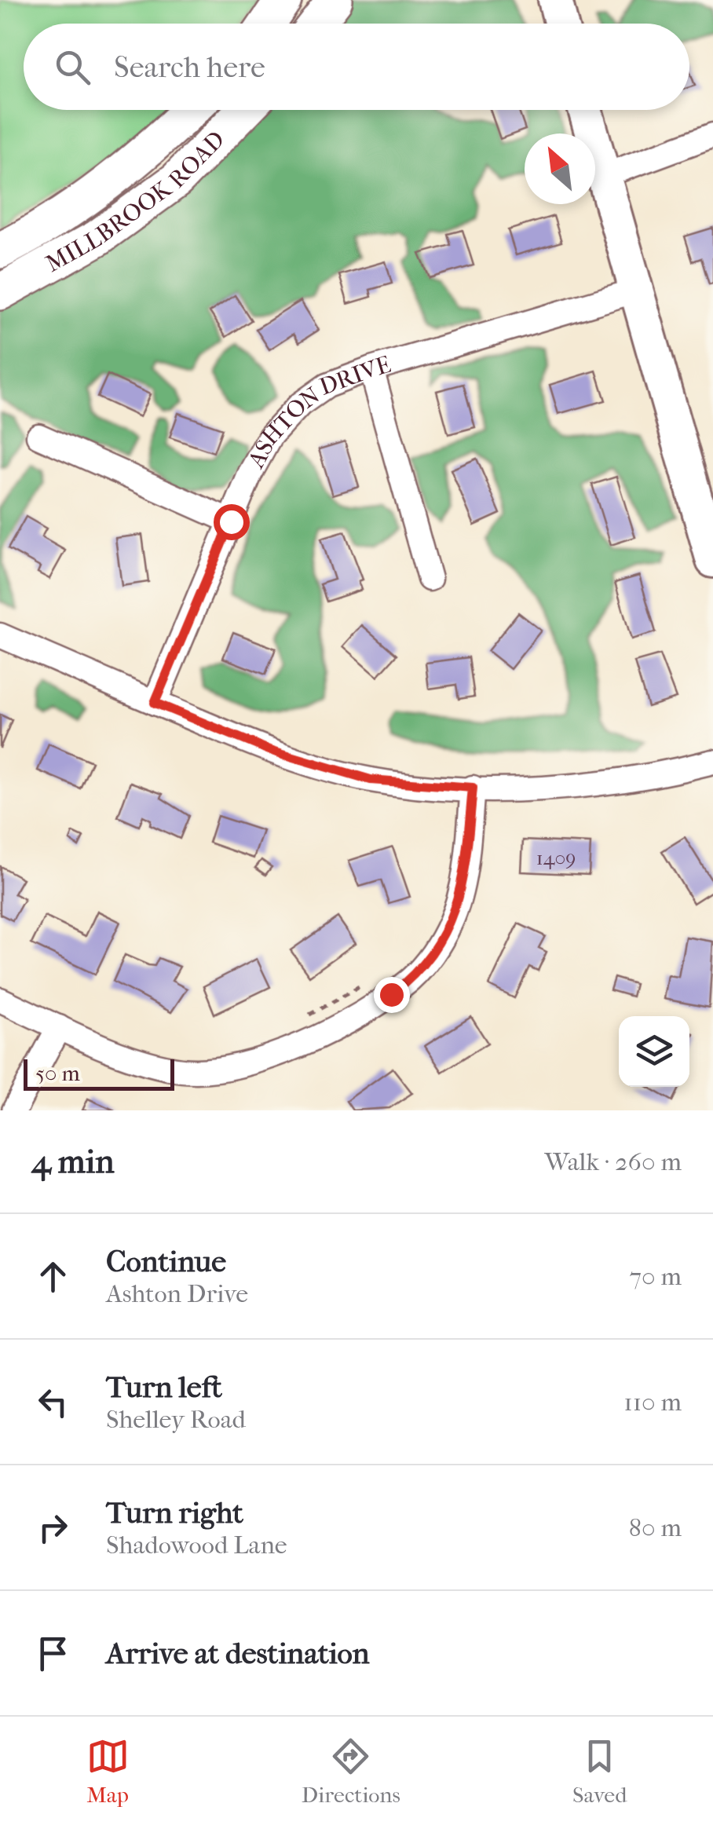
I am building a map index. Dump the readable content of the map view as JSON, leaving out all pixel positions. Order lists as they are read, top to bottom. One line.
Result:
{"streets":{"main road":["MILLBROOK ROAD"],"street":["ASHTON DRIVE"]},"house_numbers":["1409"],"scale_bar":"50 m","north":"top left","page":{"search":"Search here","scale":"50 m","heading":["4 min","Walk · 260 m"],"list":[["Continue","Ashton Drive","70 m"],["Turn left","Shelley Road","110 m"],["Turn right","Shadowood Lane","80 m"],"Arrive at destination"],"nav":["Map","Directions","Saved"]}}
